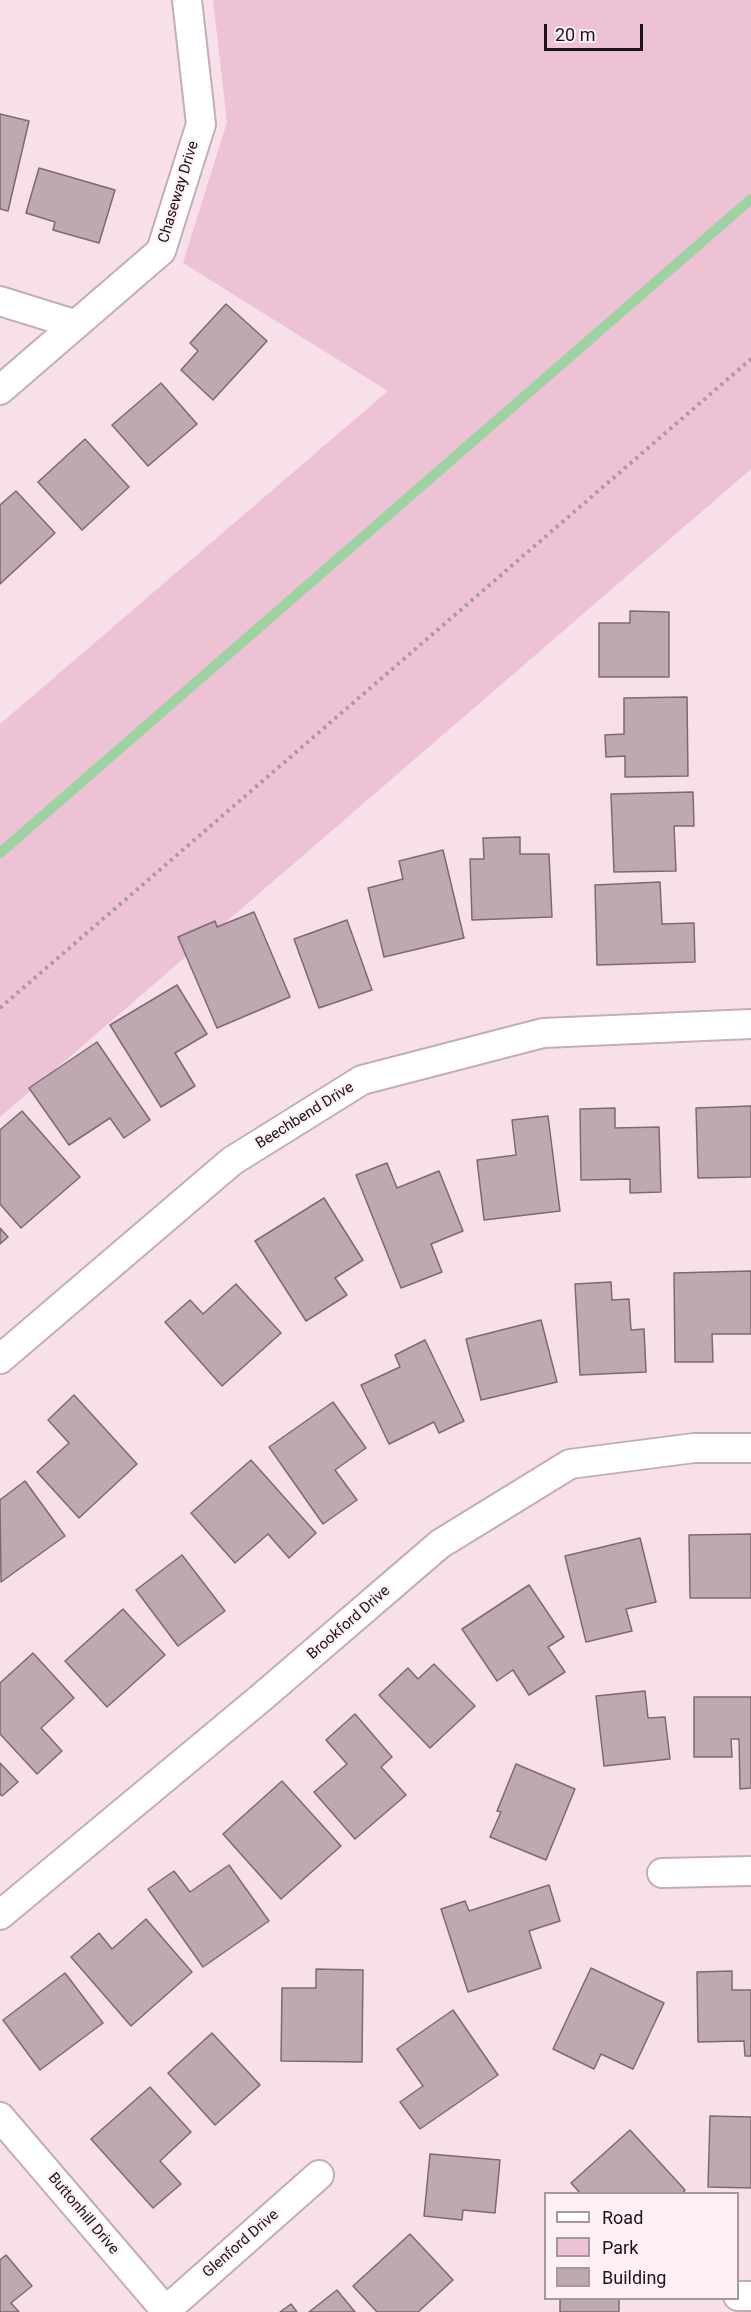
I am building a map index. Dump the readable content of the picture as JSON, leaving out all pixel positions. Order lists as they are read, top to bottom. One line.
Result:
{"streets":{"street":["Chaseway Drive","Beechbend Drive","Brookford Drive","Buttonhill Drive","Glenford Drive"]},"crossings":[["Buttonhill Drive","Glenford Drive"]],"legend":["Road","Park","Building"],"scale_bar":"20 m"}
